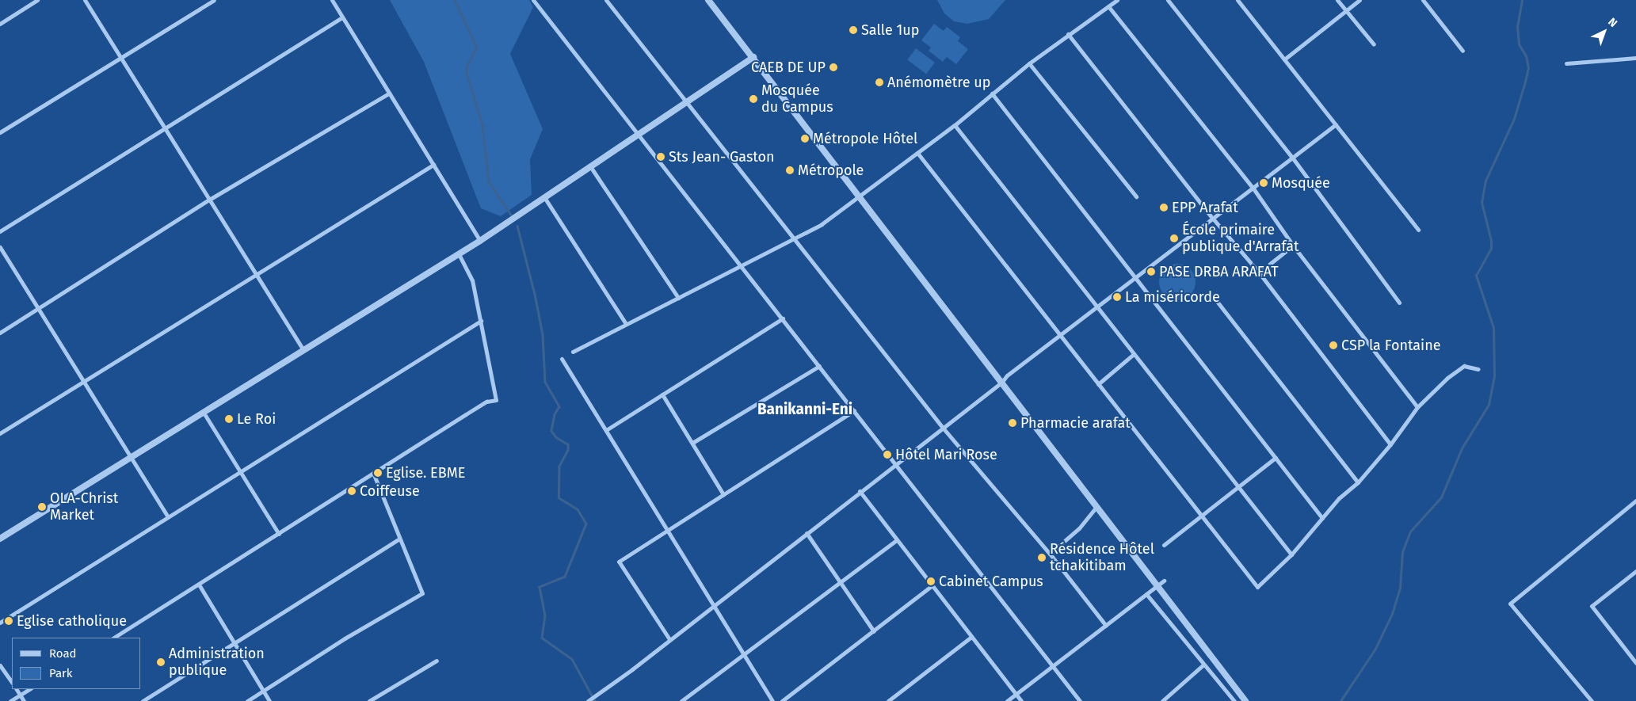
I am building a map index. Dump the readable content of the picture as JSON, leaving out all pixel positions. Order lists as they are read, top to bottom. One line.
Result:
{"districts":["Banikanni-Eni"],"places":["Salle 1up","CAEB DE UP","Anémomètre up","Mosquée du Campus","Métropole Hôtel","Sts Jean- Gaston","Métropole","Mosquée","EPP Arafat","École primaire publique d'Arrafat","PASE DRBA ARAFAT","La miséricorde","CSP la Fontaine","Le Roi","Pharmacie arafat","Hôtel Mari Rose","Eglise. EBME","Coiffeuse","OLA-Christ Market","Résidence Hôtel tchakitibam","Cabinet Campus","Eglise catholique","Administration publique"],"legend":["Road","Park"],"north":"top right"}
